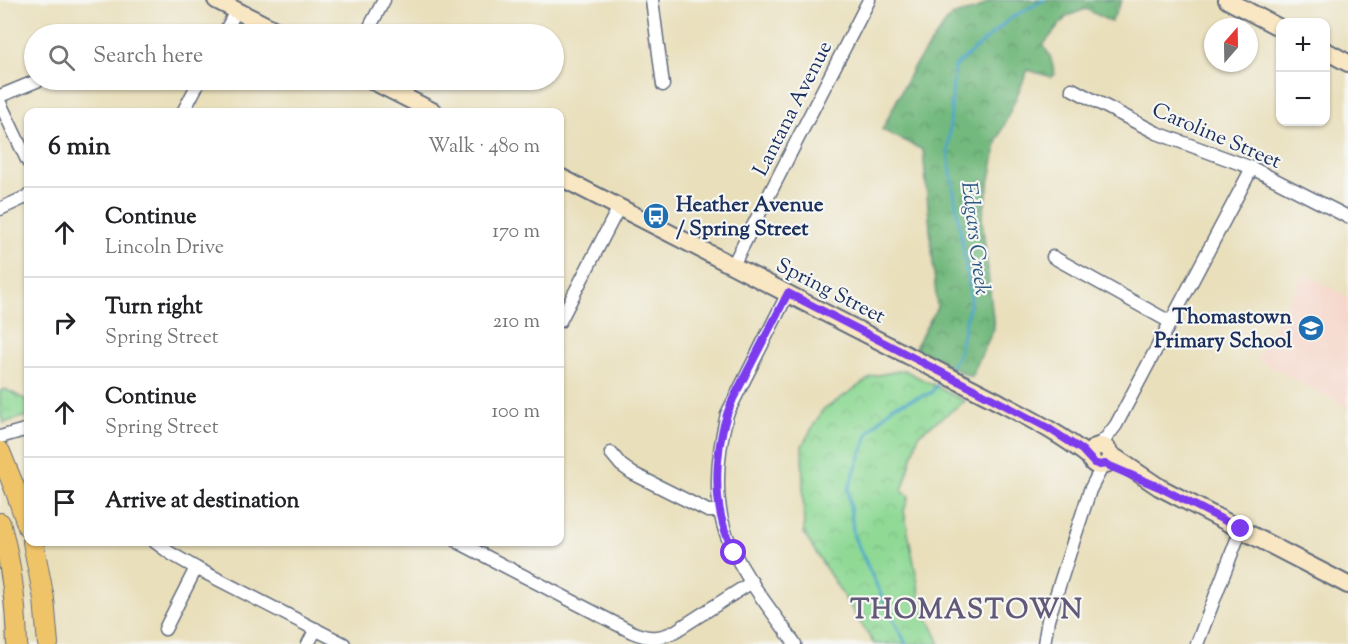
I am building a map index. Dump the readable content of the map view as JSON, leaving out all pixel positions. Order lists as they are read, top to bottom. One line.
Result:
{"streets":{"street":["Lantana Avenue","Caroline Street","Spring Street"]},"crossings":[["Lantana Avenue","Spring Street"]],"districts":["THOMASTOWN"],"water":["Edgars Creek"],"places":{"bus stop":["Heather Avenue / Spring Street"],"school or university":["Thomastown Primary School"]},"north":"top","page":{"map_buttons":["+","−"],"search":"Search here","heading":["6 min","Walk · 480 m"],"list":[["Continue","Lincoln Drive","170 m"],["Turn right","Spring Street","210 m"],["Continue","Spring Street","100 m"],"Arrive at destination"]}}
